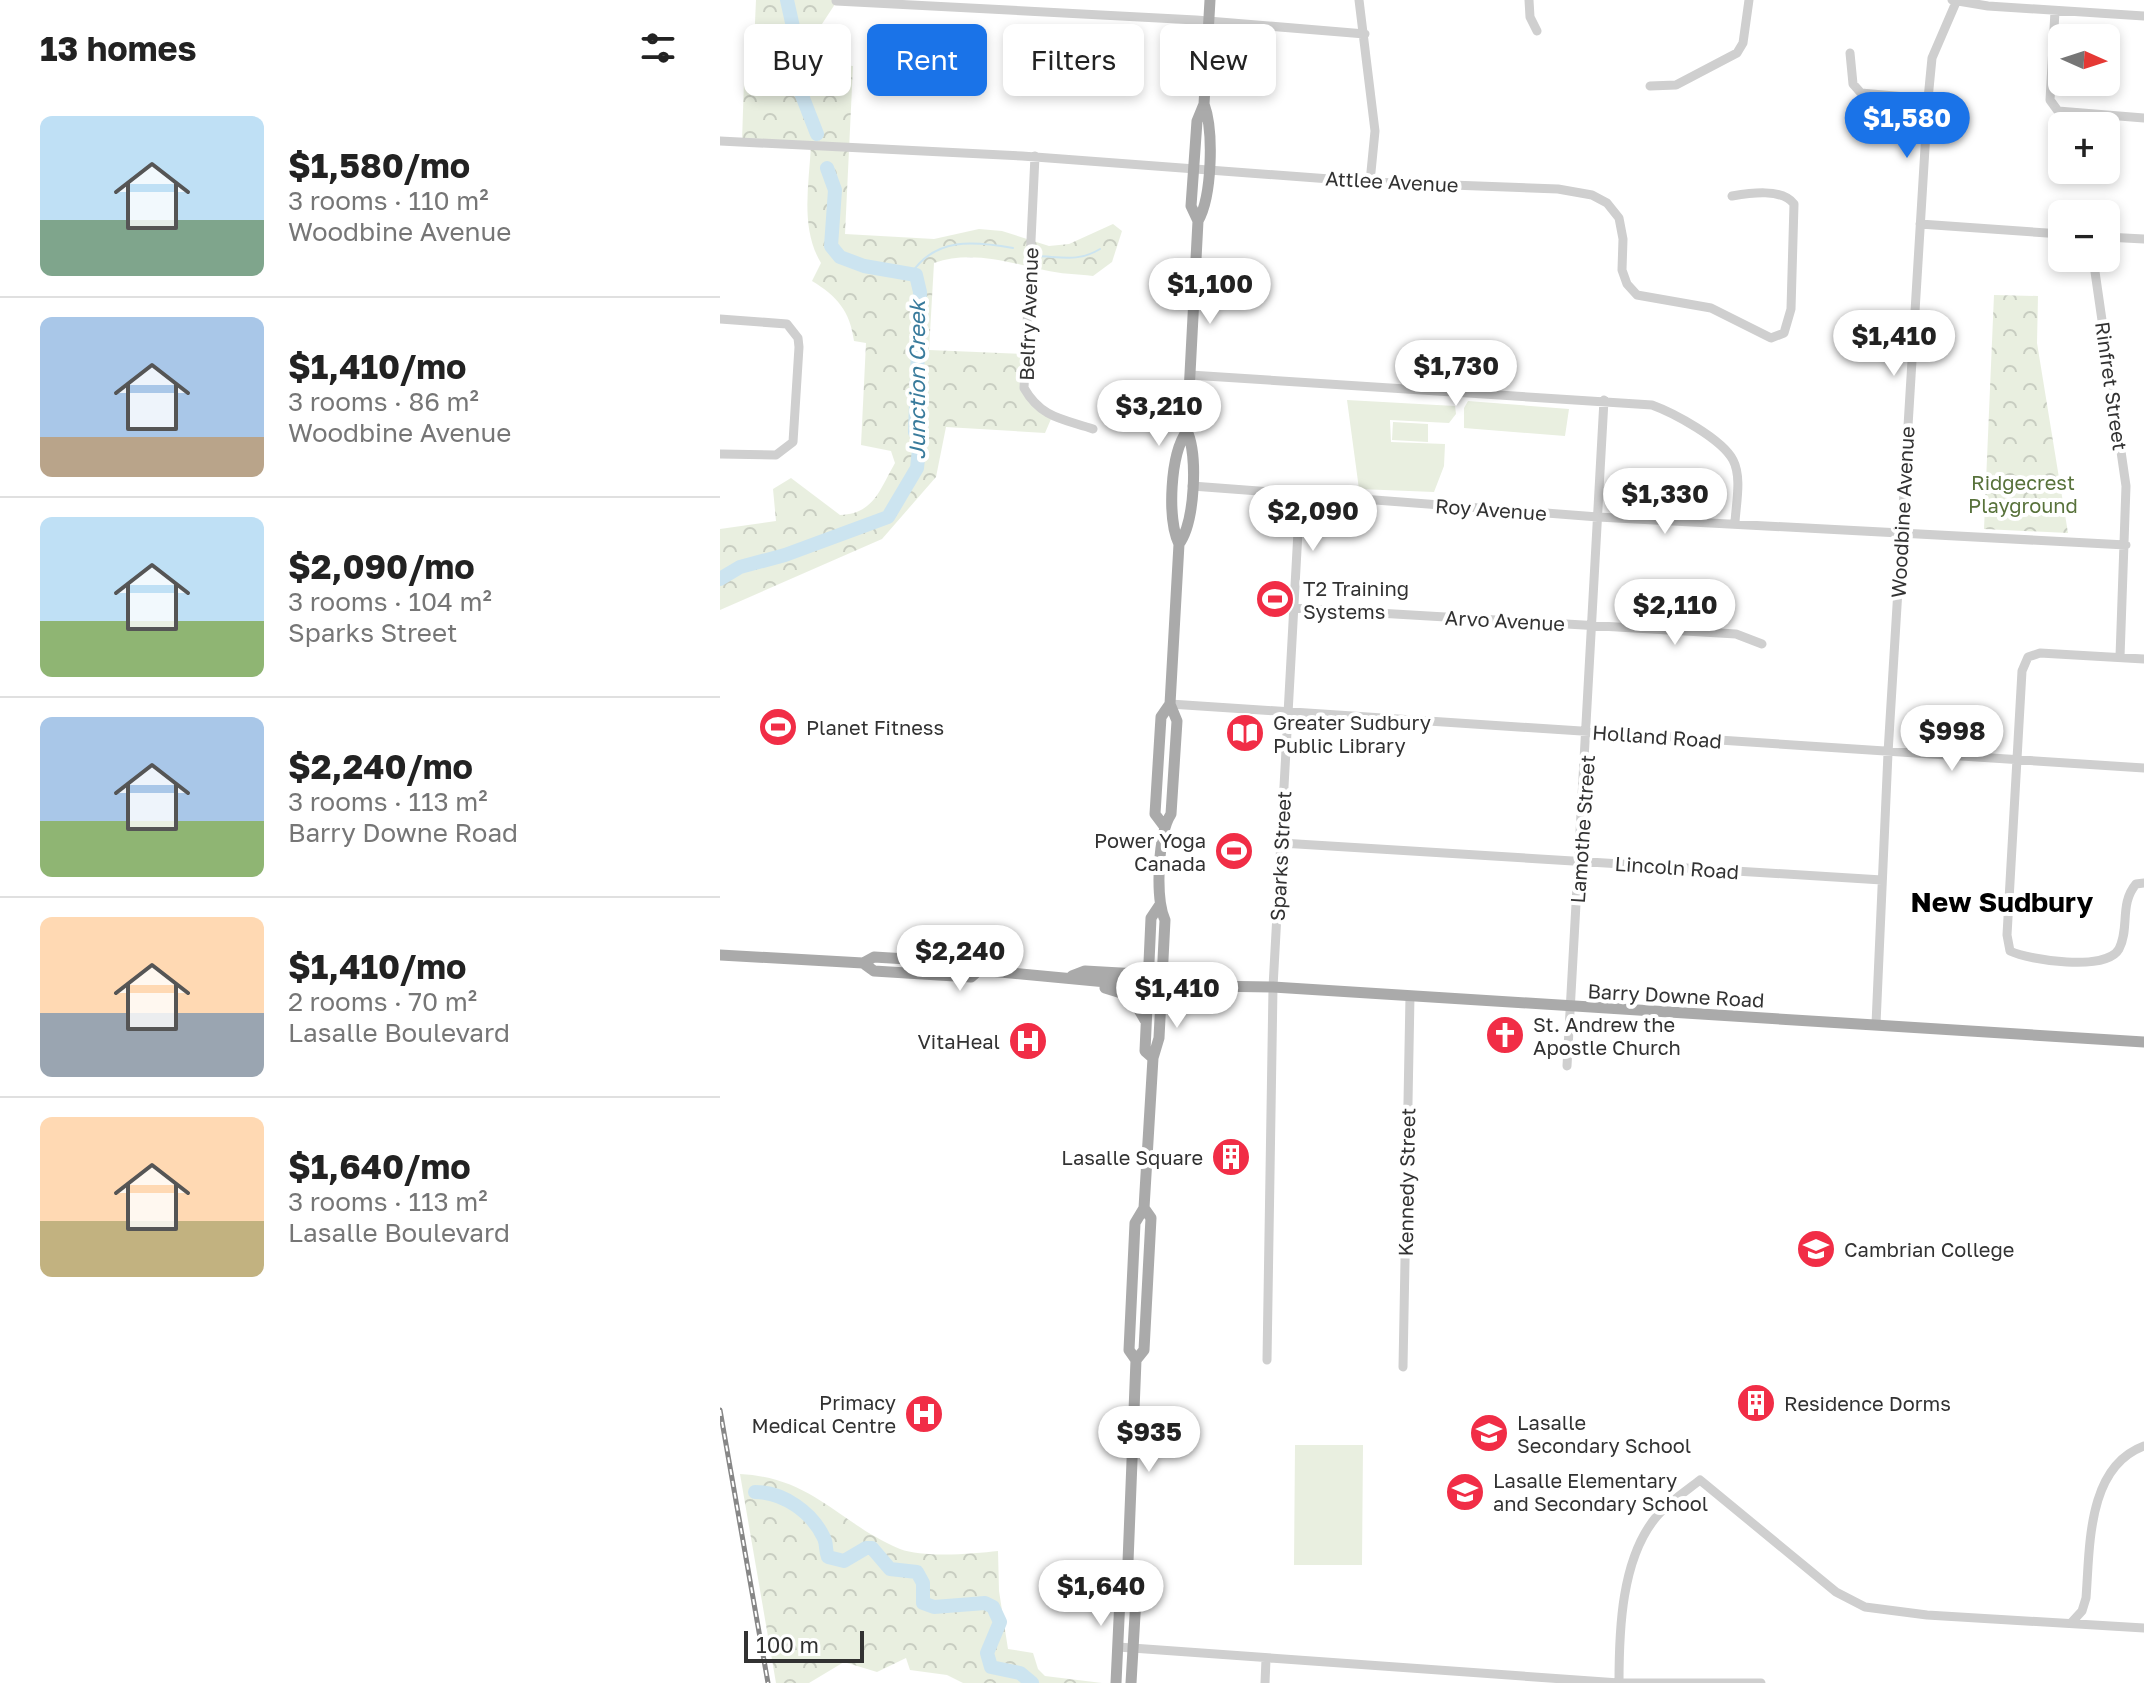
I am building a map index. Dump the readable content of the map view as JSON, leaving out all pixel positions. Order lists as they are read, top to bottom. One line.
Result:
{"streets":{"main road":["Barry Downe Road"],"street":["Attlee Avenue","Belfry Avenue","Rinfret Street","Roy Avenue","Woodbine Avenue","Arvo Avenue","Holland Road","Lamothe Street","Sparks Street","Lincoln Road","Kennedy Street"]},"crossings":[["Attlee Avenue","Belfry Avenue"],["Rinfret Street","Roy Avenue"],["Roy Avenue","Woodbine Avenue"],["Roy Avenue","Lamothe Street"],["Roy Avenue","Sparks Street"],["Woodbine Avenue","Holland Road"],["Woodbine Avenue","Lincoln Road"],["Woodbine Avenue","Barry Downe Road"],["Arvo Avenue","Lamothe Street"],["Arvo Avenue","Sparks Street"],["Holland Road","Lamothe Street"],["Holland Road","Sparks Street"],["Lamothe Street","Lincoln Road"],["Lamothe Street","Barry Downe Road"],["Sparks Street","Lincoln Road"],["Sparks Street","Barry Downe Road"],["Barry Downe Road","Kennedy Street"]],"districts":["New Sudbury"],"water":["Junction Creek"],"parks":["Ridgecrest Playground"],"places":{"sports":["T2 Training Systems","Planet Fitness","Power Yoga Canada"],"library":["Greater Sudbury Public Library"],"church":["St. Andrew the Apostle Church"],"hospital":["VitaHeal","Primacy Medical Centre"],"building":["Lasalle Square","Residence Dorms"],"school or university":["Cambrian College","Lasalle Secondary School","Lasalle Elementary and Secondary School"]},"scale_bar":"100 m","north":"right","page":{"heading":"13 homes","map_buttons":["+","−"],"chip":["Buy","Rent","Filters","New"],"price":["$1,580","$1,100","$1,410","$1,730","$3,210","$1,330","$2,090","$2,110","$998","$2,240","$1,410","$935","$1,640"],"list":[{"name":"$1,580/mo","note":"3 rooms · 110 m² · Woodbine Avenue"},{"name":"$1,410/mo","note":"3 rooms · 86 m² · Woodbine Avenue"},{"name":"$2,090/mo","note":"3 rooms · 104 m² · Sparks Street"},{"name":"$2,240/mo","note":"3 rooms · 113 m² · Barry Downe Road"},{"name":"$1,410/mo","note":"2 rooms · 70 m² · Lasalle Boulevard"},{"name":"$1,640/mo","note":"3 rooms · 113 m² · Lasalle Boulevard"}],"scale":"100 m"}}
